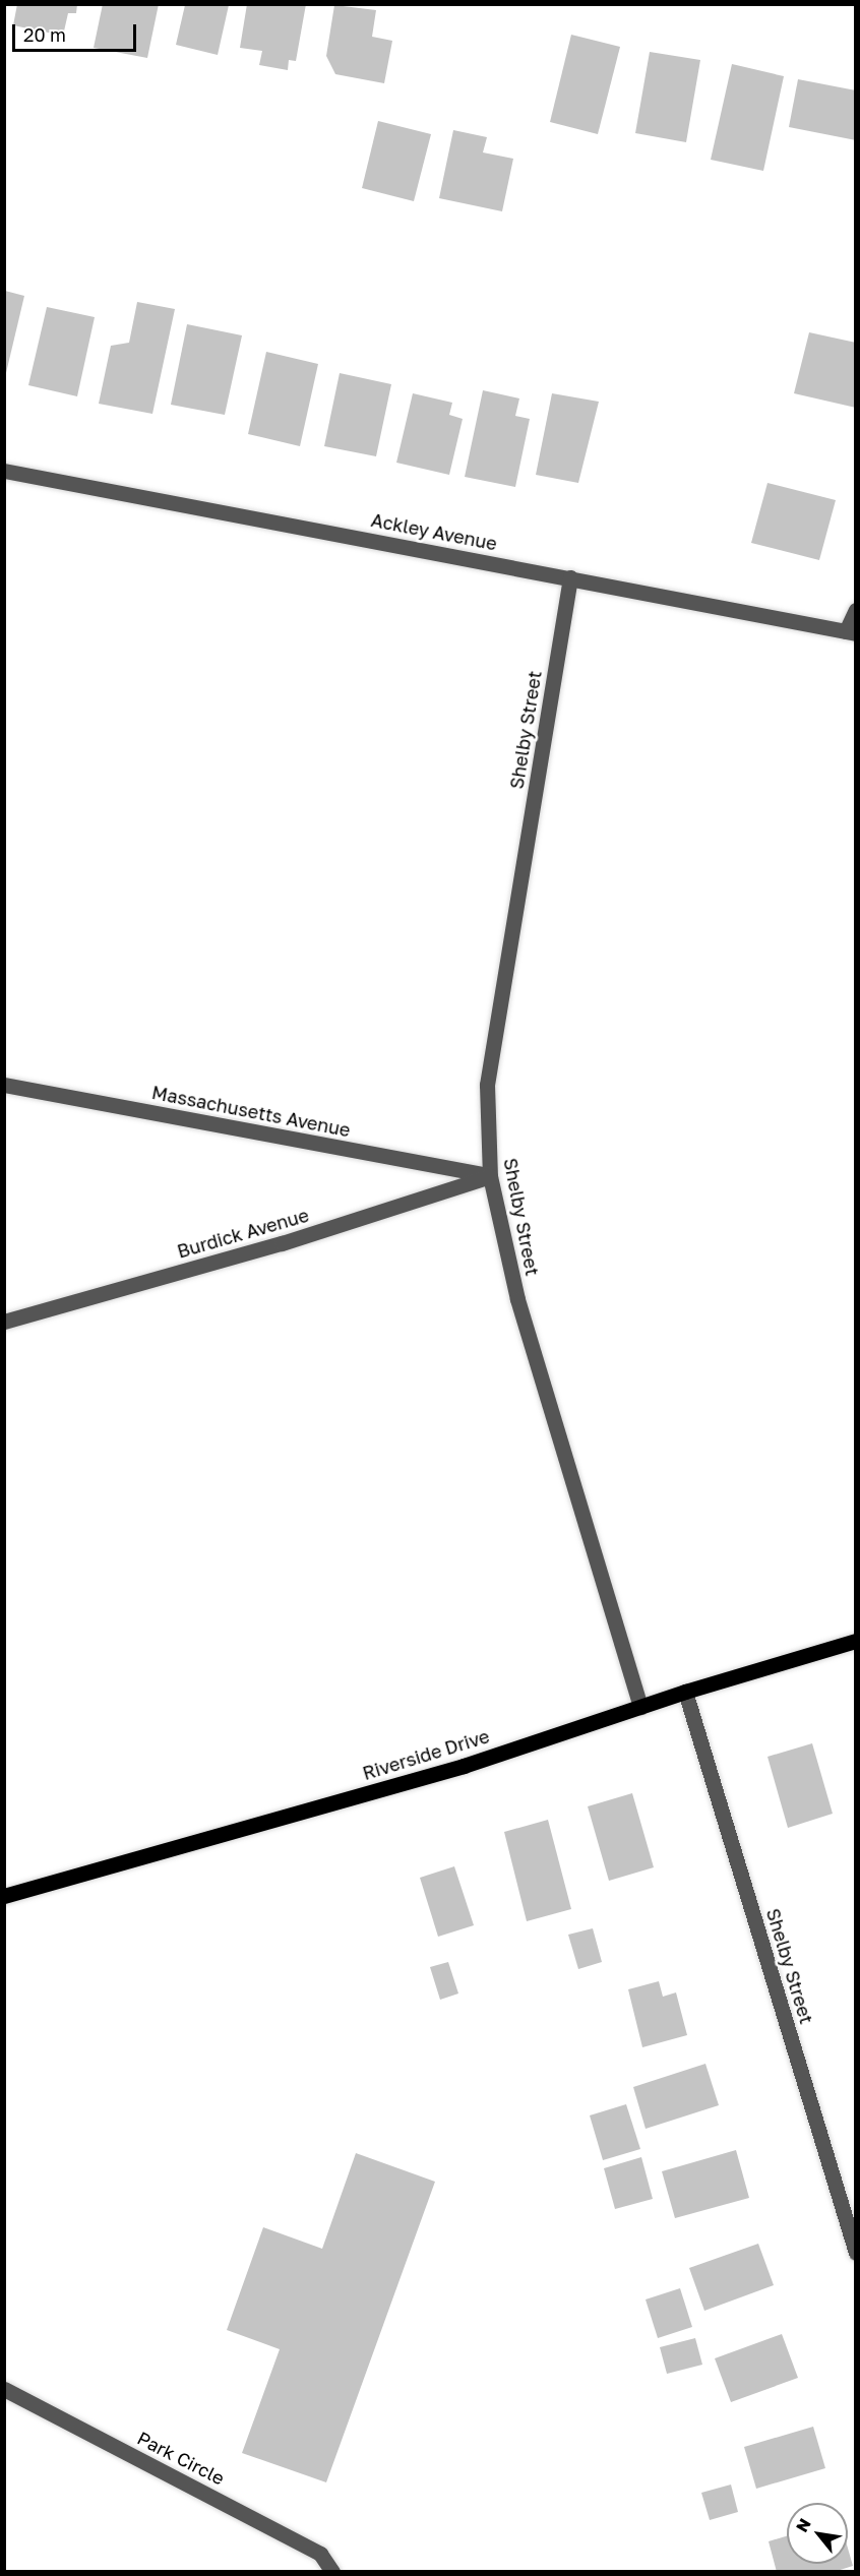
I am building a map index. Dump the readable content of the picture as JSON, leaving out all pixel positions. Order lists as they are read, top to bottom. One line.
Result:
{"streets":{"main road":["Riverside Drive"],"street":["Ackley Avenue","Shelby Street","Massachusetts Avenue","Burdick Avenue","Park Circle"]},"crossings":[["Ackley Avenue","Shelby Street"],["Shelby Street","Massachusetts Avenue"],["Shelby Street","Burdick Avenue"],["Shelby Street","Riverside Drive"],["Massachusetts Avenue","Burdick Avenue"]],"scale_bar":"20 m","north":"top left"}
